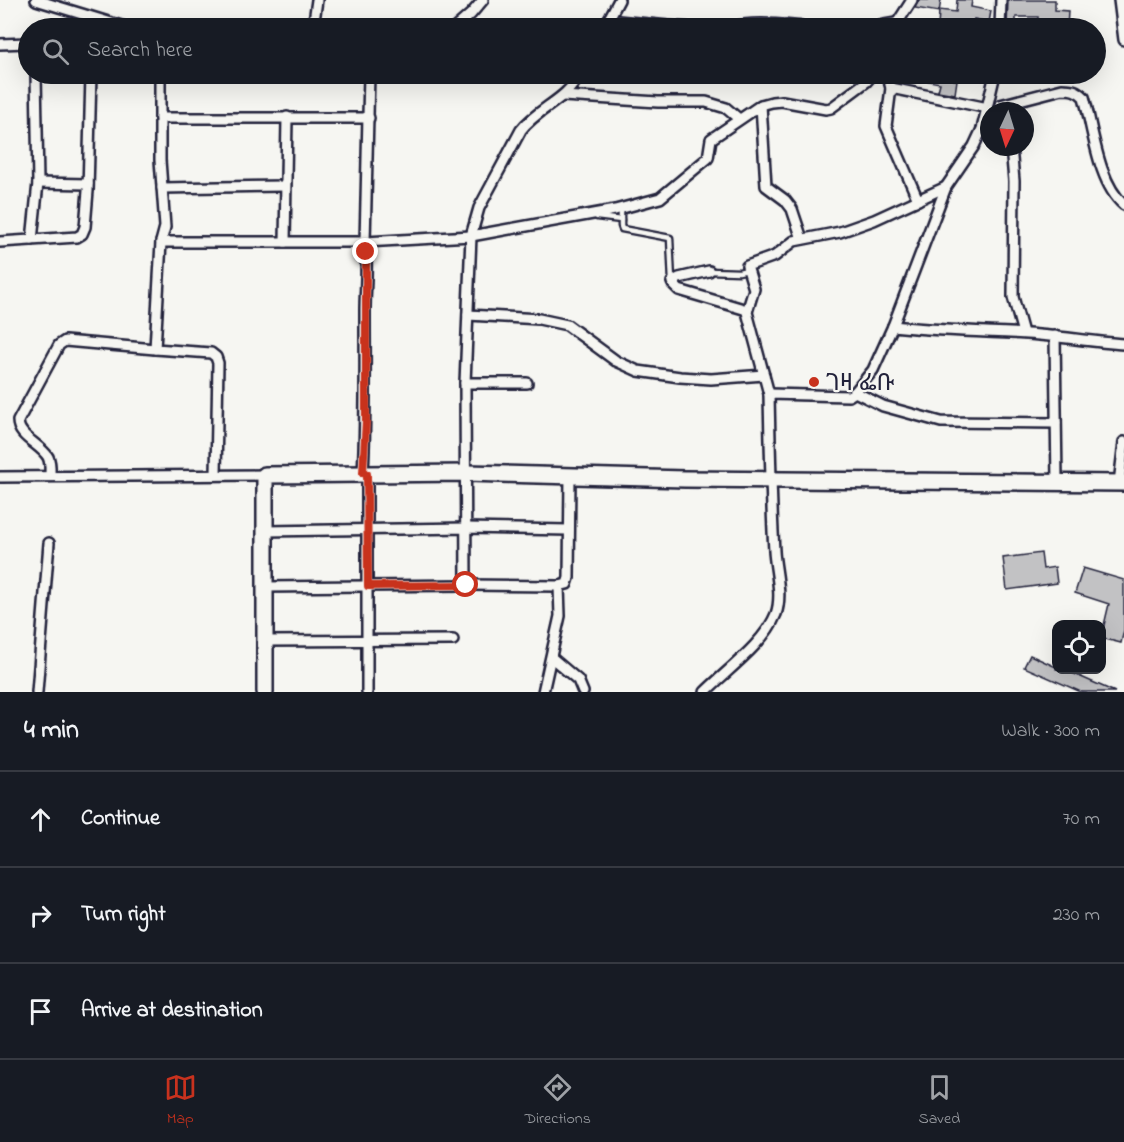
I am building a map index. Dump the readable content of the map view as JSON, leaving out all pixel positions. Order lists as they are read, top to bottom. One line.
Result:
{"places":["ገዛ ፌቡ"],"north":"bottom","page":{"search":"Search here","heading":["4 min","Walk · 300 m"],"list":[["Continue","70 m"],["Turn right","230 m"],"Arrive at destination"],"nav":["Map","Directions","Saved"]}}
